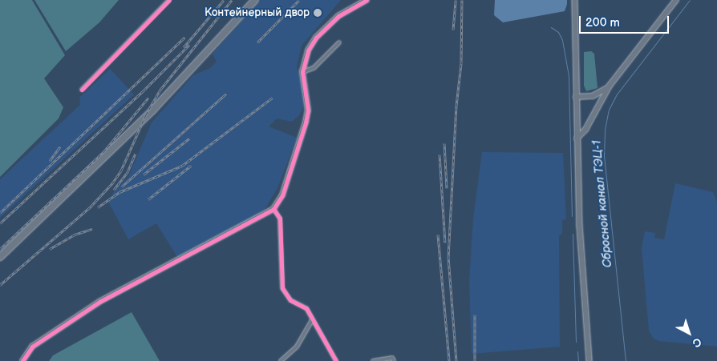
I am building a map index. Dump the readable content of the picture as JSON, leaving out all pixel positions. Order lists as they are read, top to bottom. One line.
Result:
{"water":["Сбросной канал ТЭЦ-1"],"places":["Контейнерный двор"],"scale_bar":"200 m","north":"bottom right"}
